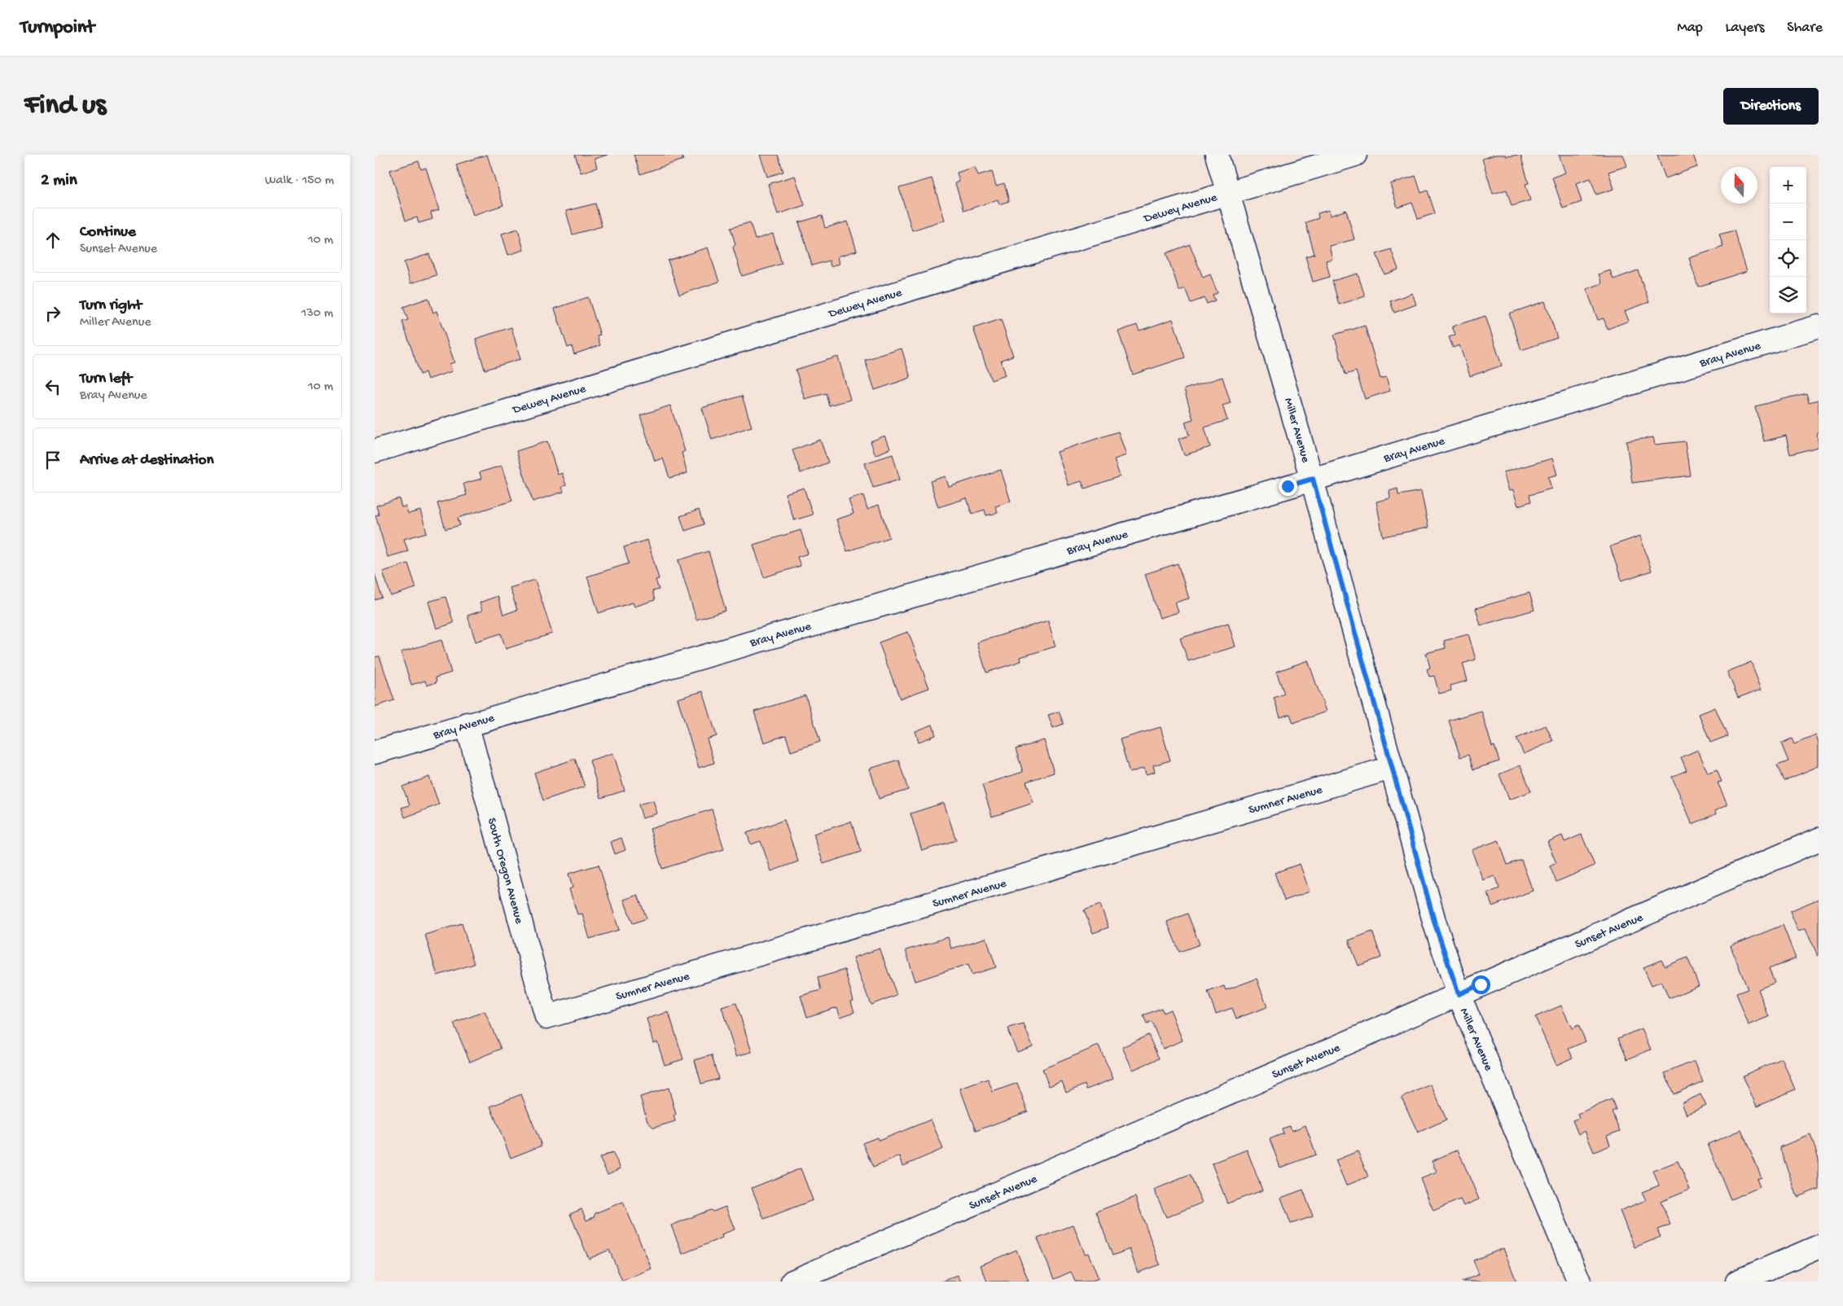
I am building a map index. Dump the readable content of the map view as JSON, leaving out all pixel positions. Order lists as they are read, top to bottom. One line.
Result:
{"streets":{"street":["Dewey Avenue","Bray Avenue","Miller Avenue","Sumner Avenue","South Oregon Avenue","Sunset Avenue"]},"crossings":[["Dewey Avenue","Miller Avenue"],["Bray Avenue","Miller Avenue"],["Bray Avenue","South Oregon Avenue"],["Miller Avenue","Sumner Avenue"],["Miller Avenue","Sunset Avenue"],["Sumner Avenue","South Oregon Avenue"]],"north":"top","page":{"header":"Turnpoint","nav":["Map","Layers","Share"],"buttons":"Directions","title":"Find us","heading":["2 min","Walk · 150 m"],"map_buttons":["+","−"],"list":[["Continue","Sunset Avenue","10 m"],["Turn right","Miller Avenue","130 m"],["Turn left","Bray Avenue","10 m"],"Arrive at destination"]}}
